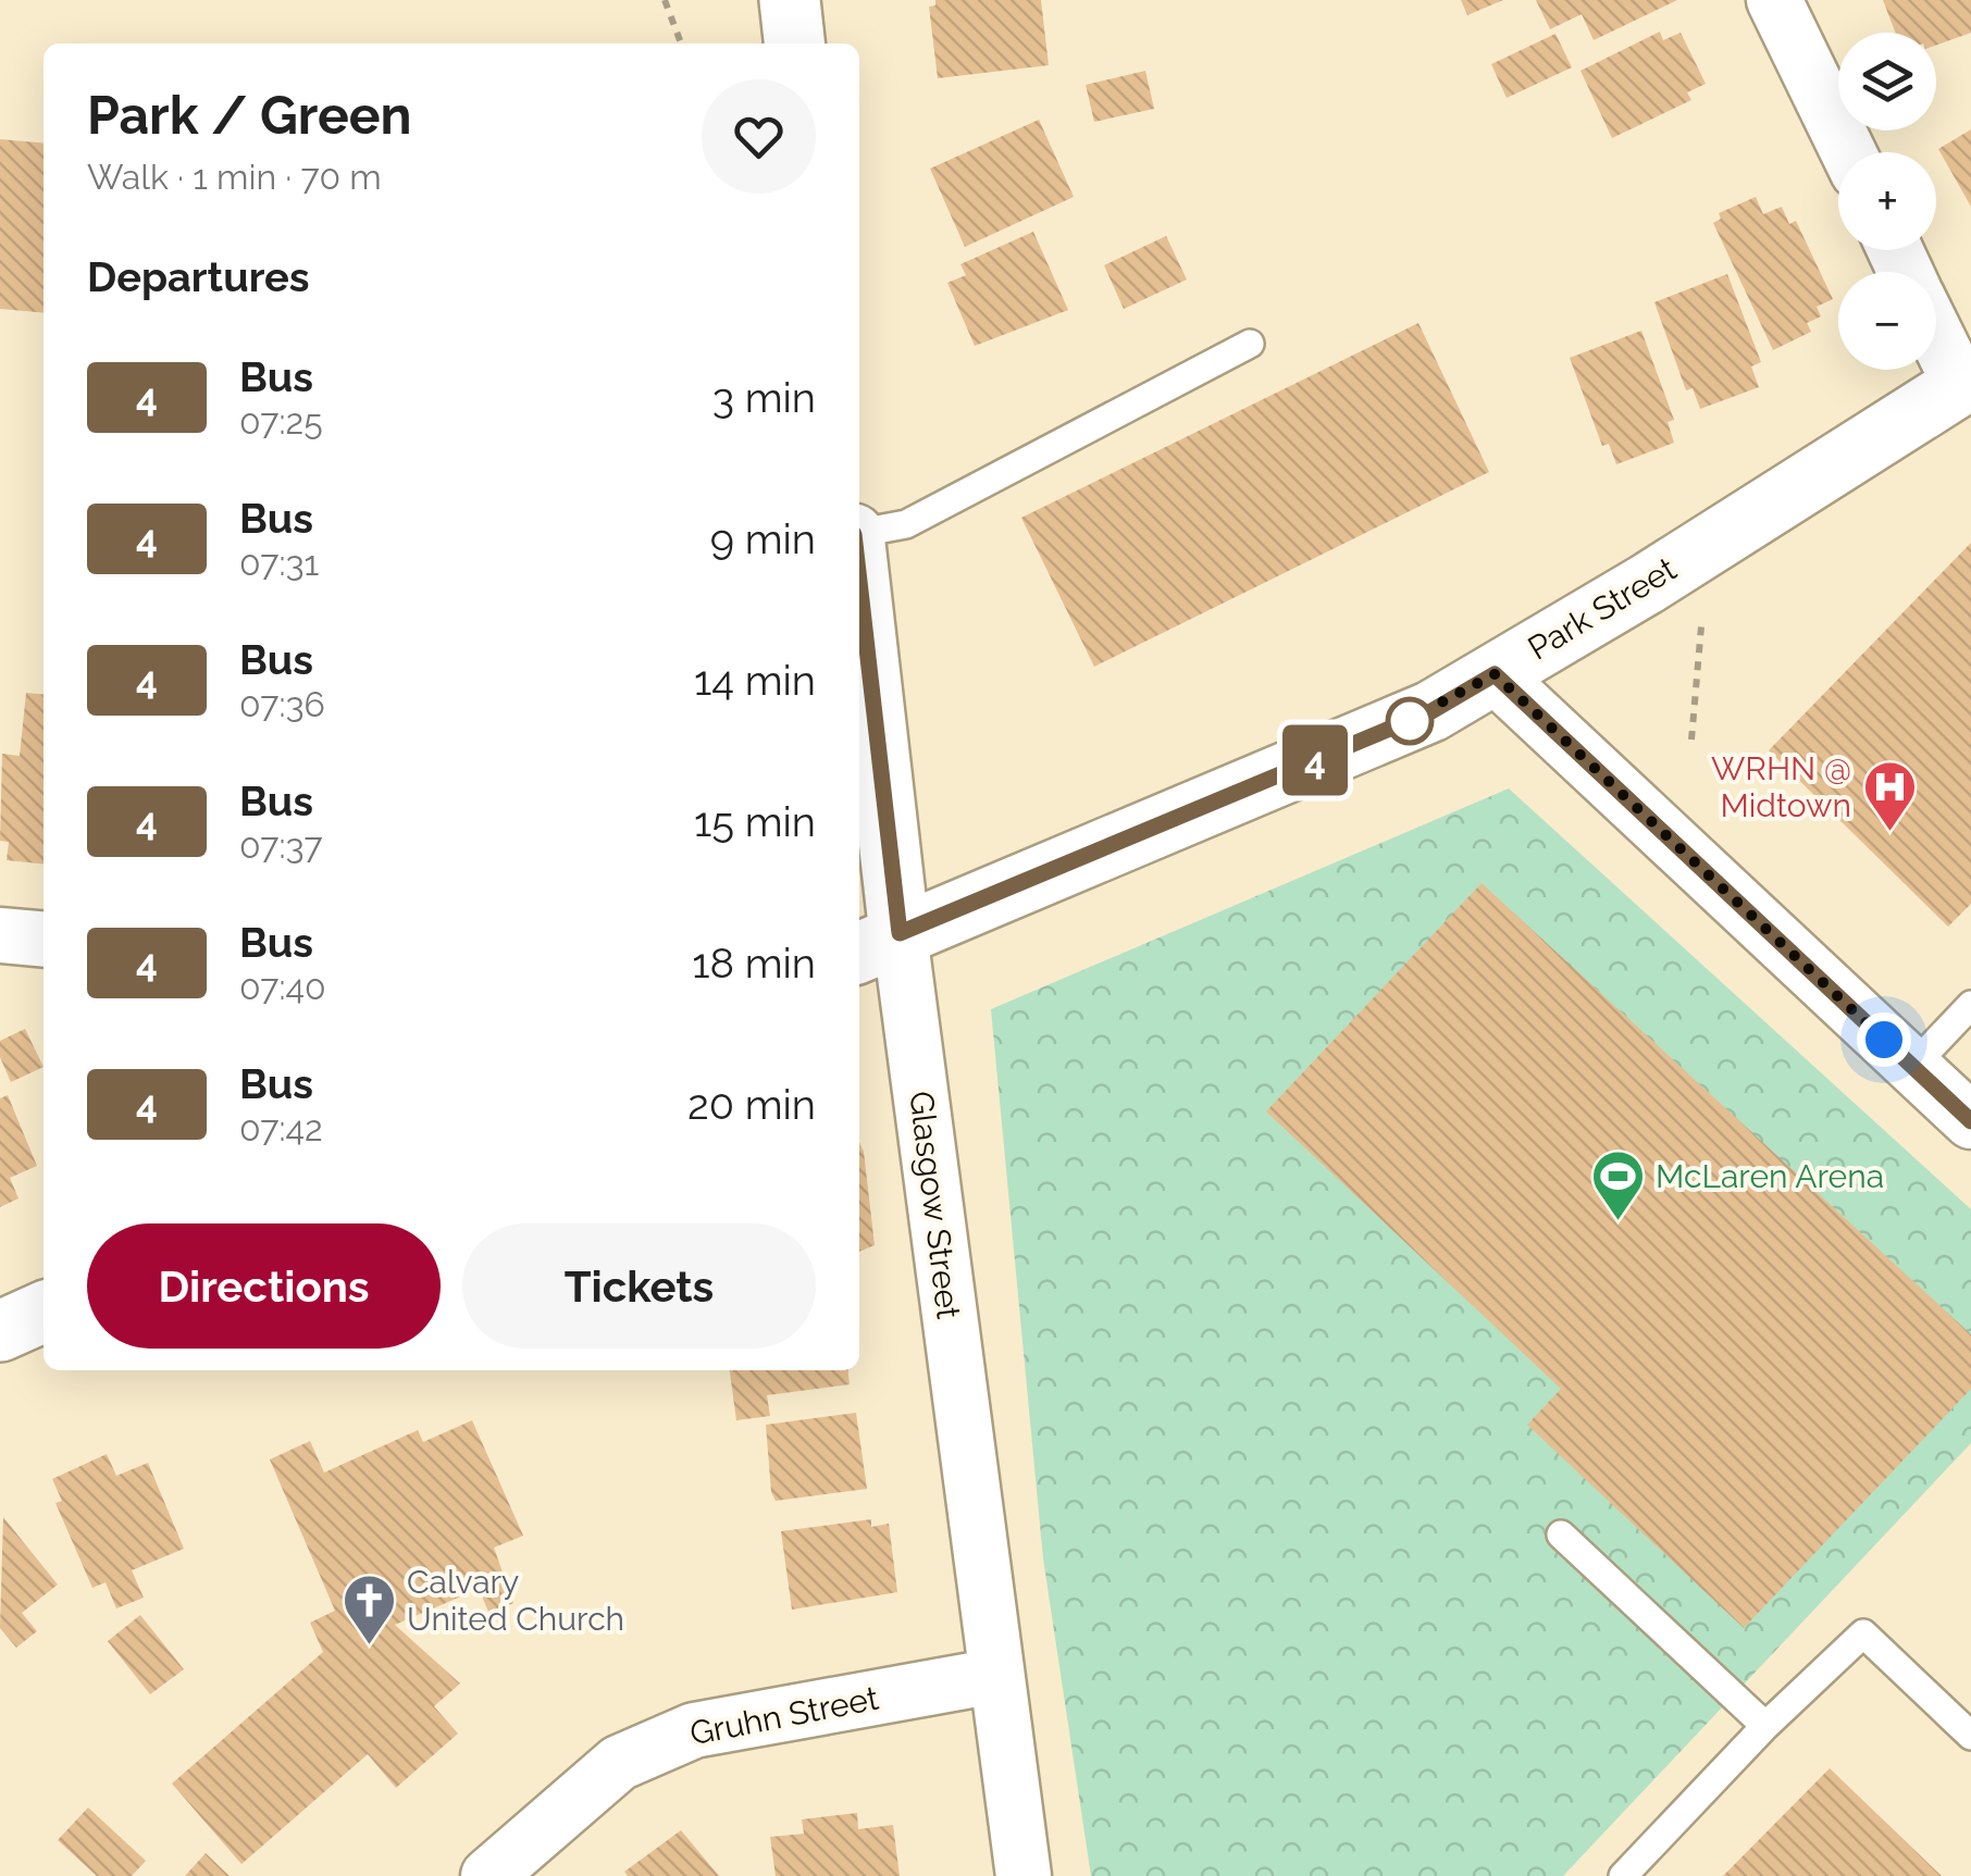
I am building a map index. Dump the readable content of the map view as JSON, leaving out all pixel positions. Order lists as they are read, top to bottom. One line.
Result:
{"streets":{"street":["Park Street","Glasgow Street","Gruhn Street"]},"crossings":[["Park Street","Glasgow Street"],["Glasgow Street","Gruhn Street"]],"places":{"hospital":["WRHN @ Midtown"],"sports":["McLaren Arena"],"church":["Calvary United Church"]},"lines":["bus line 4"],"page":{"on_map":"4","map_buttons":["+","−"],"heading":[["Park / Green","Walk · 1 min · 70 m"],"Departures"],"list":[{"mark":"4","name":"Bus","note":"07:25","value":"3 min"},{"mark":"4","name":"Bus","note":"07:31","value":"9 min"},{"mark":"4","name":"Bus","note":"07:36","value":"14 min"},{"mark":"4","name":"Bus","note":"07:37","value":"15 min"},{"mark":"4","name":"Bus","note":"07:40","value":"18 min"},{"mark":"4","name":"Bus","note":"07:42","value":"20 min"}],"buttons":["Directions","Tickets"]}}
